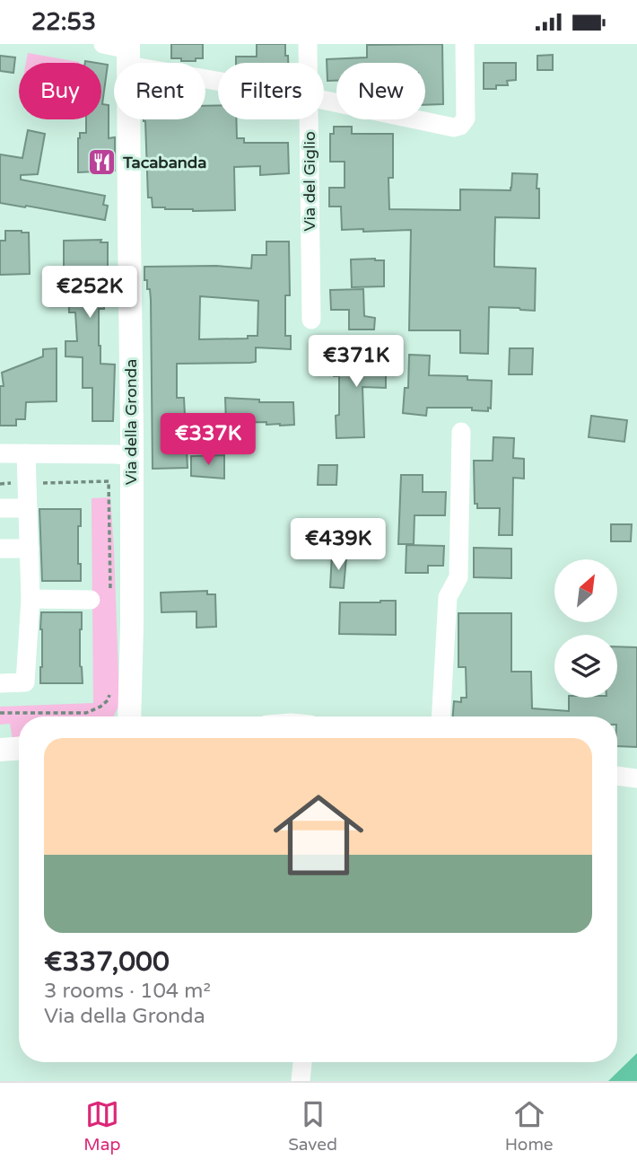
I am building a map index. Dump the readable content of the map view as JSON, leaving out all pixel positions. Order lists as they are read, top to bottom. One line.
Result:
{"streets":{"street":["Via del Giglio","Via della Gronda"]},"places":{"restaurant":["Tacabanda"]},"north":"top right","page":{"status":"22:53","chip":["Buy","Rent","Filters","New"],"price":["€252K","€371K","€337K","€439K"],"list":[{"name":"€337,000","note":"3 rooms · 104 m² · Via della Gronda"}],"tabs":["Map","Saved","Home"]}}
